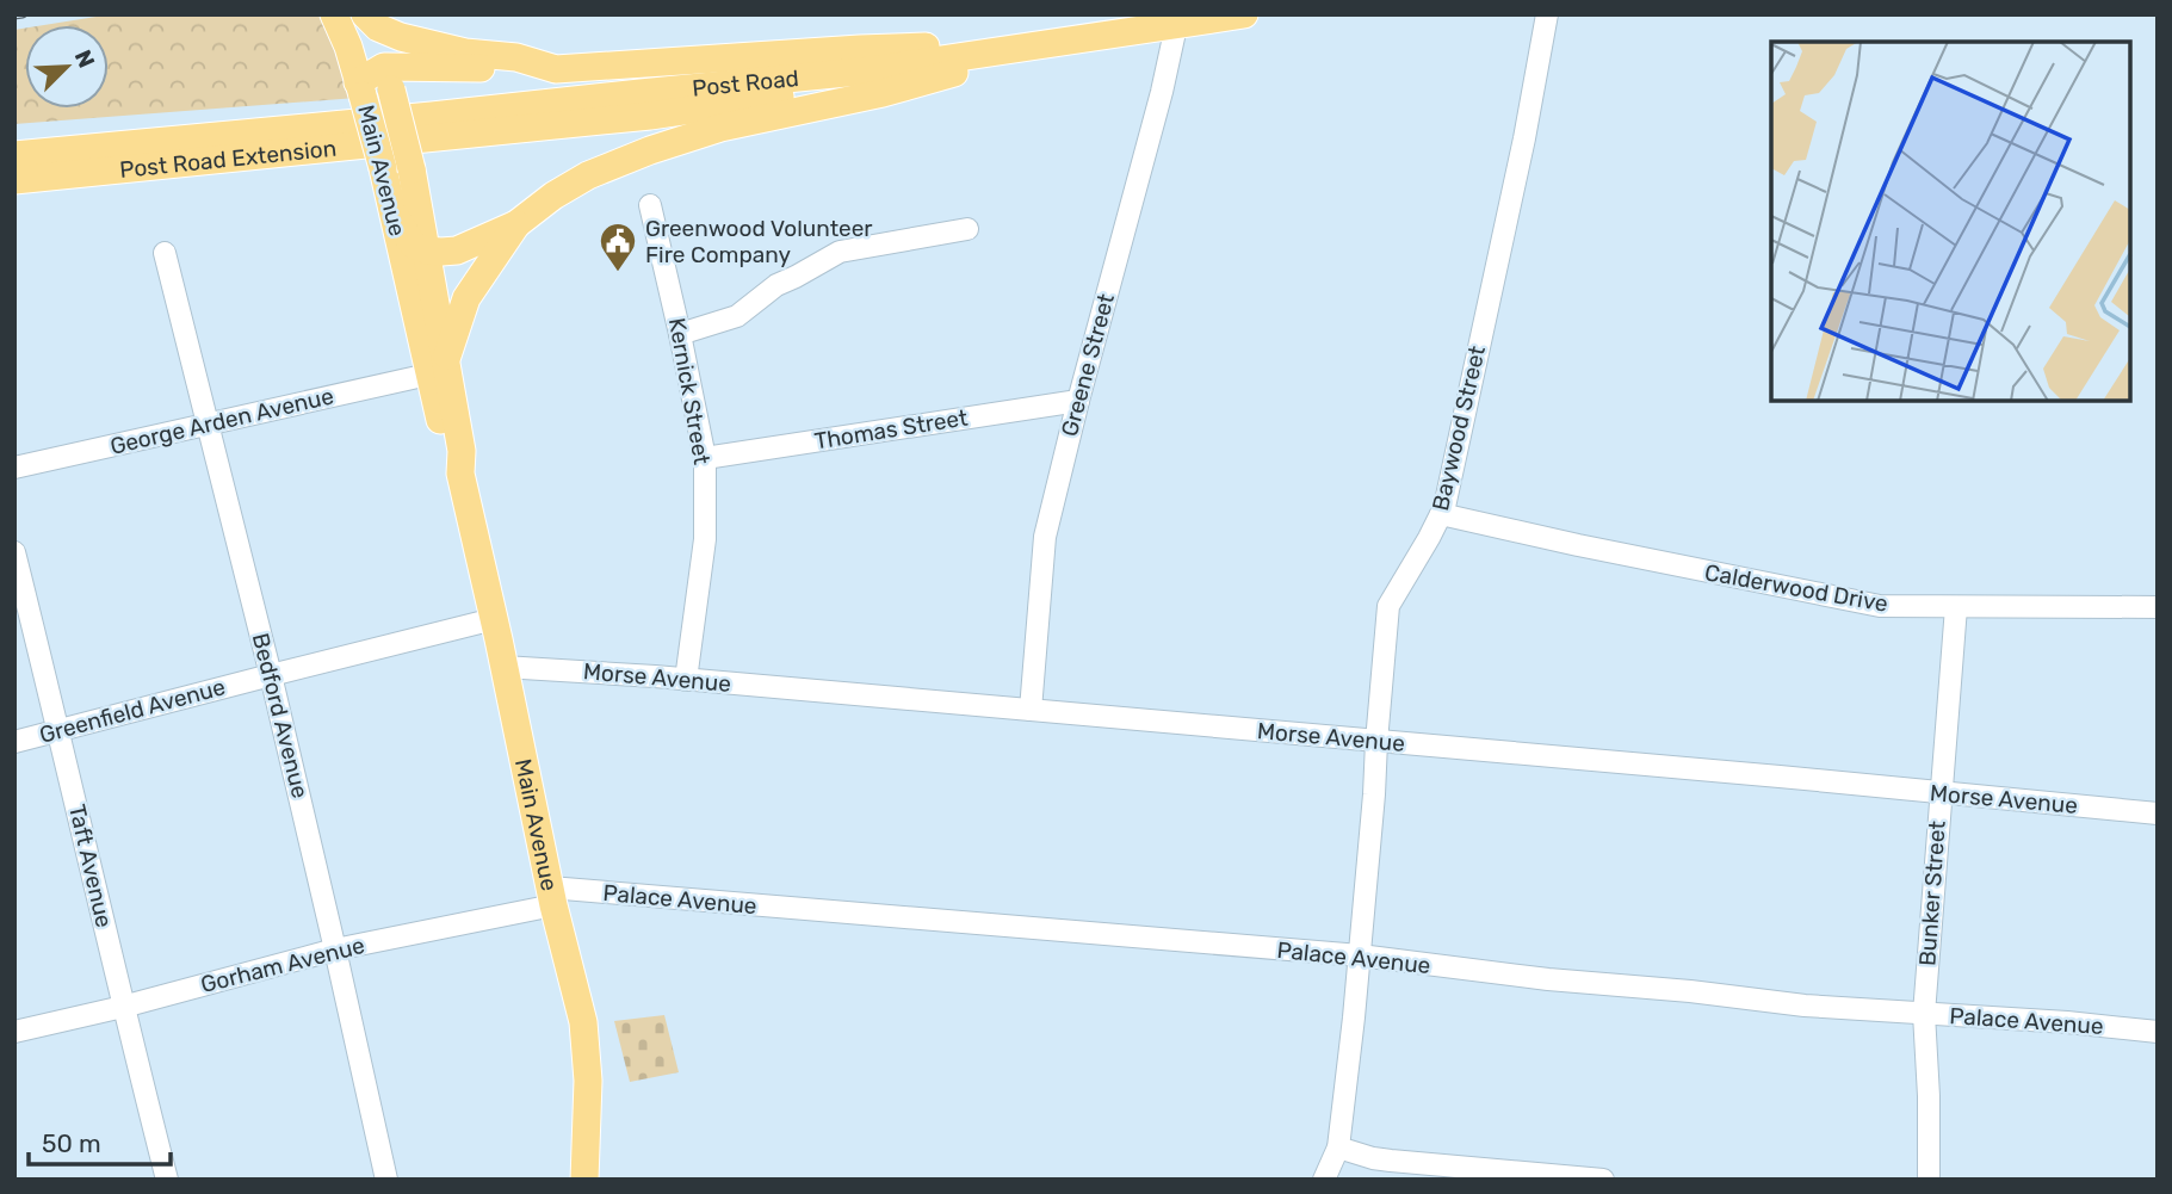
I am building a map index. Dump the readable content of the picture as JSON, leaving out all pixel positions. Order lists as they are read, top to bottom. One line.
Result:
{"streets":{"main road":["Post Road","Post Road Extension","Main Avenue"],"street":["Greene Street","Kernick Street","George Arden Avenue","Baywood Street","Thomas Street","Calderwood Drive","Morse Avenue","Greenfield Avenue","Bedford Avenue","Taft Avenue","Bunker Street","Palace Avenue","Gorham Avenue"]},"crossings":[["Post Road","Post Road Extension"],["Post Road","Greene Street"],["Main Avenue","George Arden Avenue"],["Main Avenue","Morse Avenue"],["Main Avenue","Greenfield Avenue"],["Main Avenue","Palace Avenue"],["Main Avenue","Gorham Avenue"],["Greene Street","Thomas Street"],["Greene Street","Morse Avenue"],["Kernick Street","Thomas Street"],["Kernick Street","Morse Avenue"],["George Arden Avenue","Bedford Avenue"],["Baywood Street","Calderwood Drive"],["Baywood Street","Morse Avenue"],["Baywood Street","Palace Avenue"],["Calderwood Drive","Bunker Street"],["Morse Avenue","Bunker Street"],["Greenfield Avenue","Bedford Avenue"],["Greenfield Avenue","Taft Avenue"],["Bedford Avenue","Gorham Avenue"],["Taft Avenue","Gorham Avenue"],["Bunker Street","Palace Avenue"],["Palace Avenue","Gorham Avenue"]],"places":{"public building":["Greenwood Volunteer Fire Company"]},"scale_bar":"50 m","north":"top right"}
